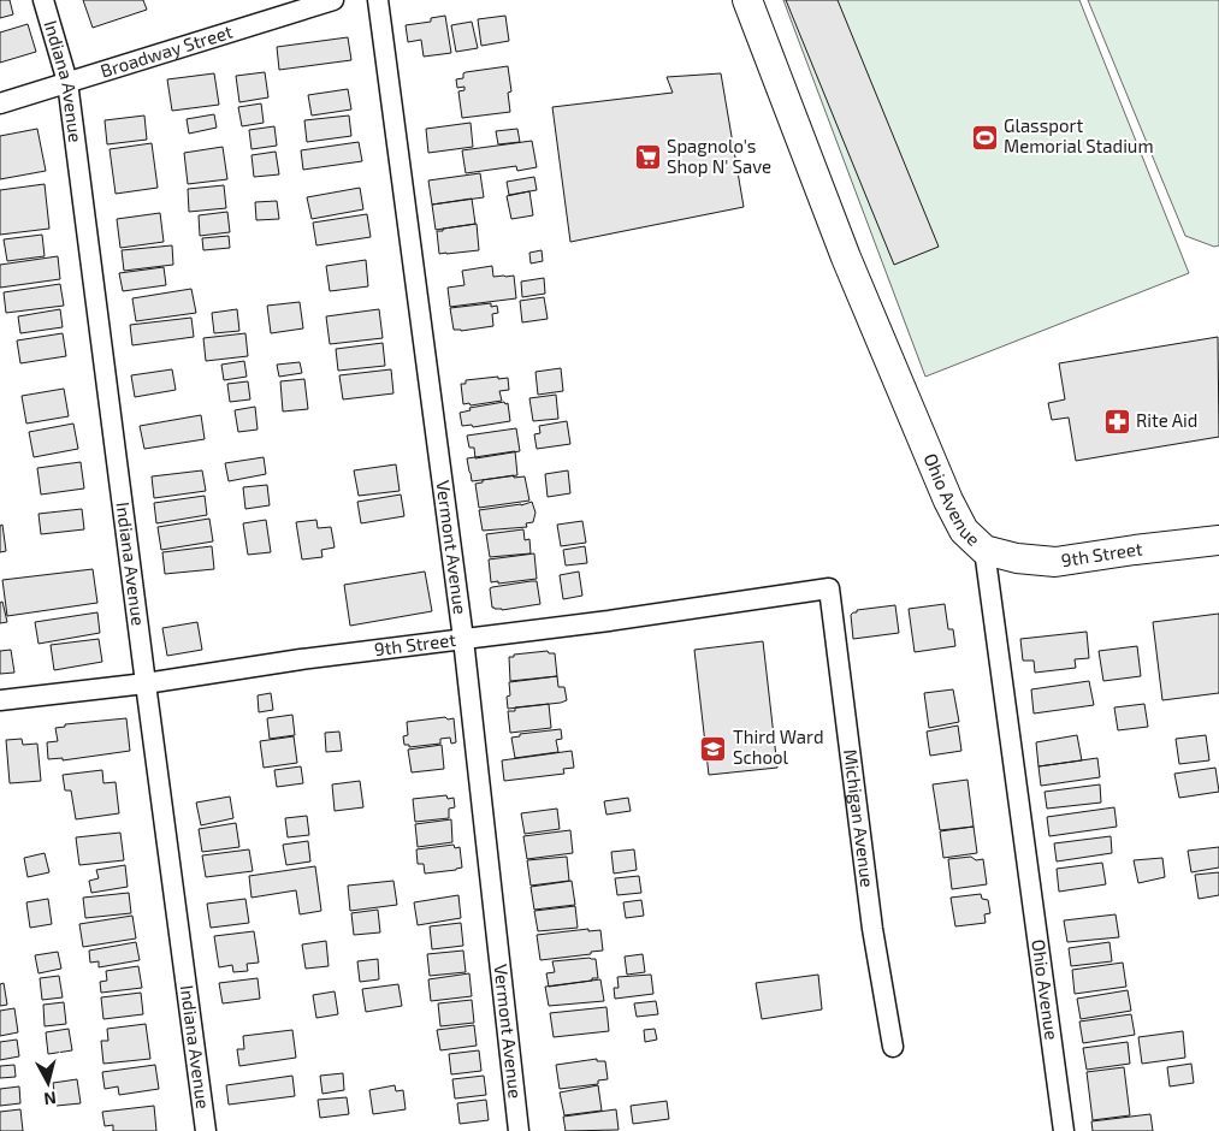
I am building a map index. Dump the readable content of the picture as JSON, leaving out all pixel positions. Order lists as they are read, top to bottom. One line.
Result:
{"streets":{"main road":["Ohio Avenue","9th Street"],"street":["Broadway Street","Indiana Avenue","Vermont Avenue","Michigan Avenue"]},"crossings":[["Broadway Street","Indiana Avenue"],["Indiana Avenue","9th Street"],["Ohio Avenue","9th Street"],["Vermont Avenue","9th Street"],["9th Street","Michigan Avenue"]],"places":{"sports":["Glassport Memorial Stadium"],"supermarket":["Spagnolo's Shop N' Save"],"pharmacy":["Rite Aid"],"school or university":["Third Ward School"]},"north":"bottom"}
